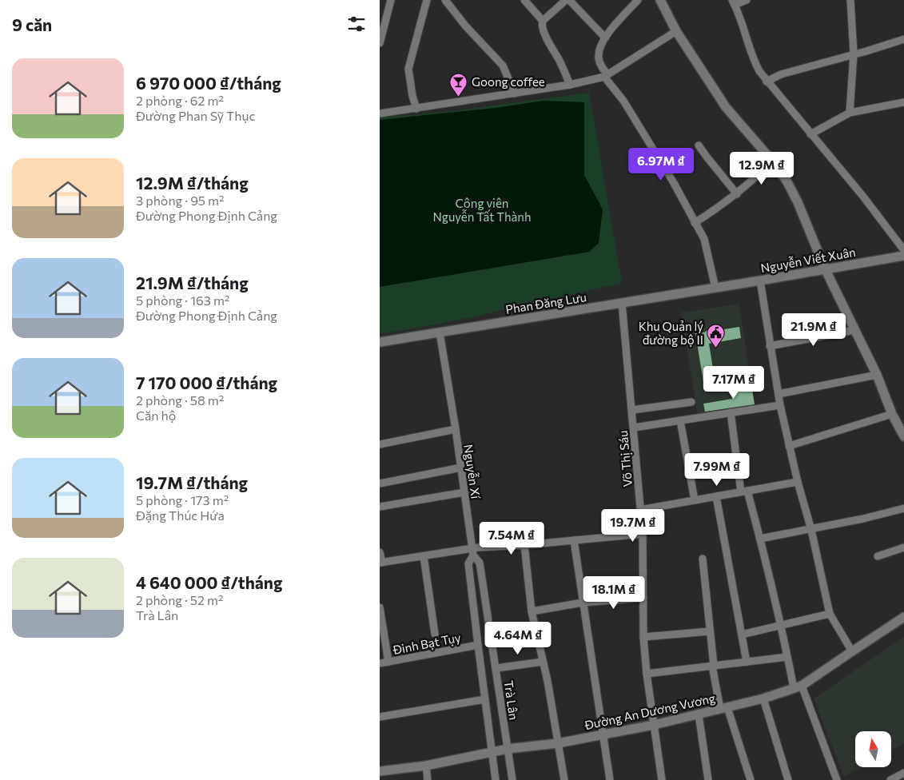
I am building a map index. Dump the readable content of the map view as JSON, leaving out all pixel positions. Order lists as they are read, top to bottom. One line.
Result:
{"streets":{"street":["Nguyễn Viết Xuân","Phan Đăng Lưu","Võ Thị Sáu","Nguyễn Xí","Đinh Bạt Tụy","Trà Lân","Đường An Dương Vương"]},"crossings":[["Nguyễn Viết Xuân","Phan Đăng Lưu"],["Phan Đăng Lưu","Võ Thị Sáu"],["Phan Đăng Lưu","Nguyễn Xí"],["Võ Thị Sáu","Đường An Dương Vương"],["Nguyễn Xí","Đinh Bạt Tụy"],["Nguyễn Xí","Trà Lân"],["Nguyễn Xí","Đường An Dương Vương"],["Trà Lân","Đường An Dương Vương"]],"parks":["Công viên Nguyễn Tất Thành"],"places":{"bar":["Goong coffee"],"public building":["Khu Quản lý đường bộ II"]},"north":"top","page":{"heading":"9 căn","list":[{"name":"6 970 000 ₫/tháng","note":"2 phòng · 62 m² · Đường Phan Sỹ Thục"},{"name":"12.9M ₫/tháng","note":"3 phòng · 95 m² · Đường Phong Định Cảng"},{"name":"21.9M ₫/tháng","note":"5 phòng · 163 m² · Đường Phong Định Cảng"},{"name":"7 170 000 ₫/tháng","note":"2 phòng · 58 m² · Căn hộ"},{"name":"19.7M ₫/tháng","note":"5 phòng · 173 m² · Đặng Thúc Hứa"},{"name":"4 640 000 ₫/tháng","note":"2 phòng · 52 m² · Trà Lân"}],"price":["6.97M ₫","12.9M ₫","21.9M ₫","7.17M ₫","7.99M ₫","19.7M ₫","7.54M ₫","18.1M ₫","4.64M ₫"]}}
